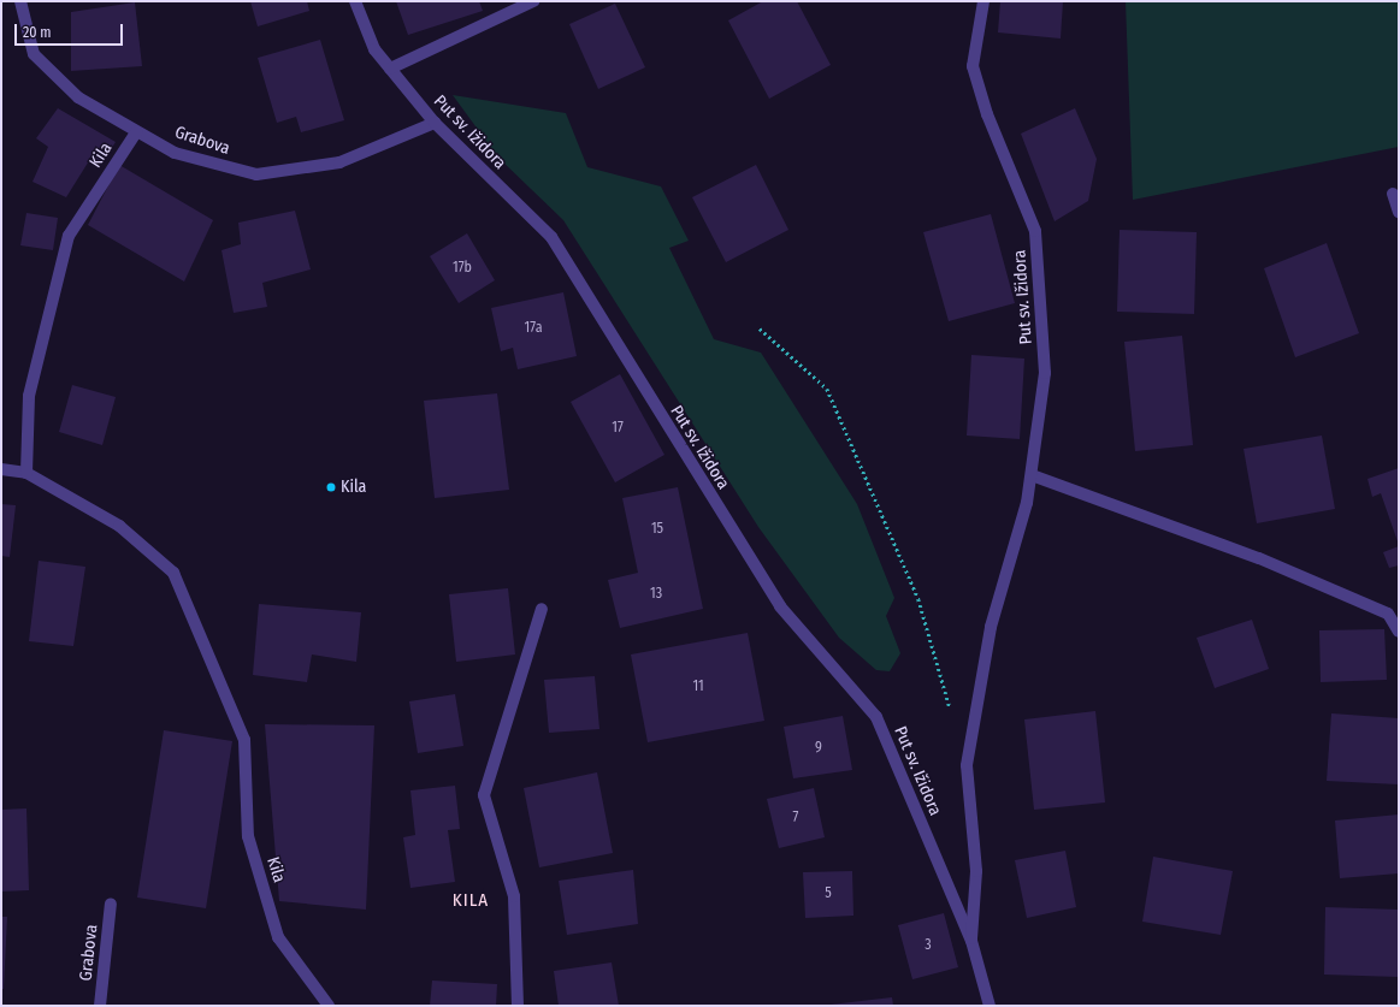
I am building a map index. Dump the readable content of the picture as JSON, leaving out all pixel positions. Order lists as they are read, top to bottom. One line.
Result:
{"streets":{"street":["Put sv. Ižidora","Grabova","Kila"]},"crossings":[["Put sv. Ižidora","Grabova"],["Grabova","Kila"]],"districts":["KILA"],"places":["Kila"],"house_numbers":["17b","17a","17","15","13","11","9","7","5","3"],"scale_bar":"20 m"}
